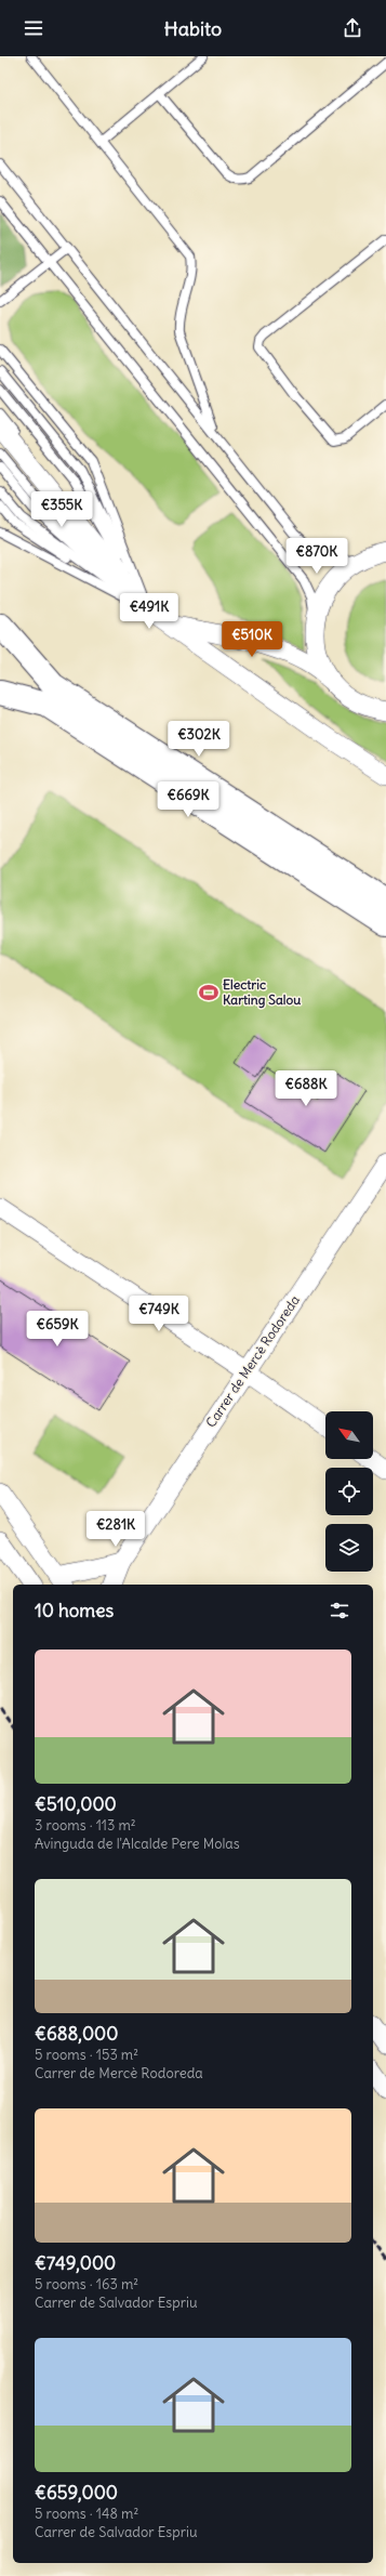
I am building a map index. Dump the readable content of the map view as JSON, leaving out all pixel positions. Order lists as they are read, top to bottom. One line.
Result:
{"streets":{"street":["Carrer de Mercè Rodoreda"]},"places":{"sports":["Electric Karting Salou"]},"north":"top left","page":{"header":"Habito","price":["€355K","€870K","€491K","€510K","€302K","€669K","€688K","€749K","€659K","€281K"],"heading":"10 homes","list":[{"name":"€510,000","note":"3 rooms · 113 m² · Avinguda de l'Alcalde Pere Molas"},{"name":"€688,000","note":"5 rooms · 153 m² · Carrer de Mercè Rodoreda"},{"name":"€749,000","note":"5 rooms · 163 m² · Carrer de Salvador Espriu"},{"name":"€659,000","note":"5 rooms · 148 m² · Carrer de Salvador Espriu"}]}}
